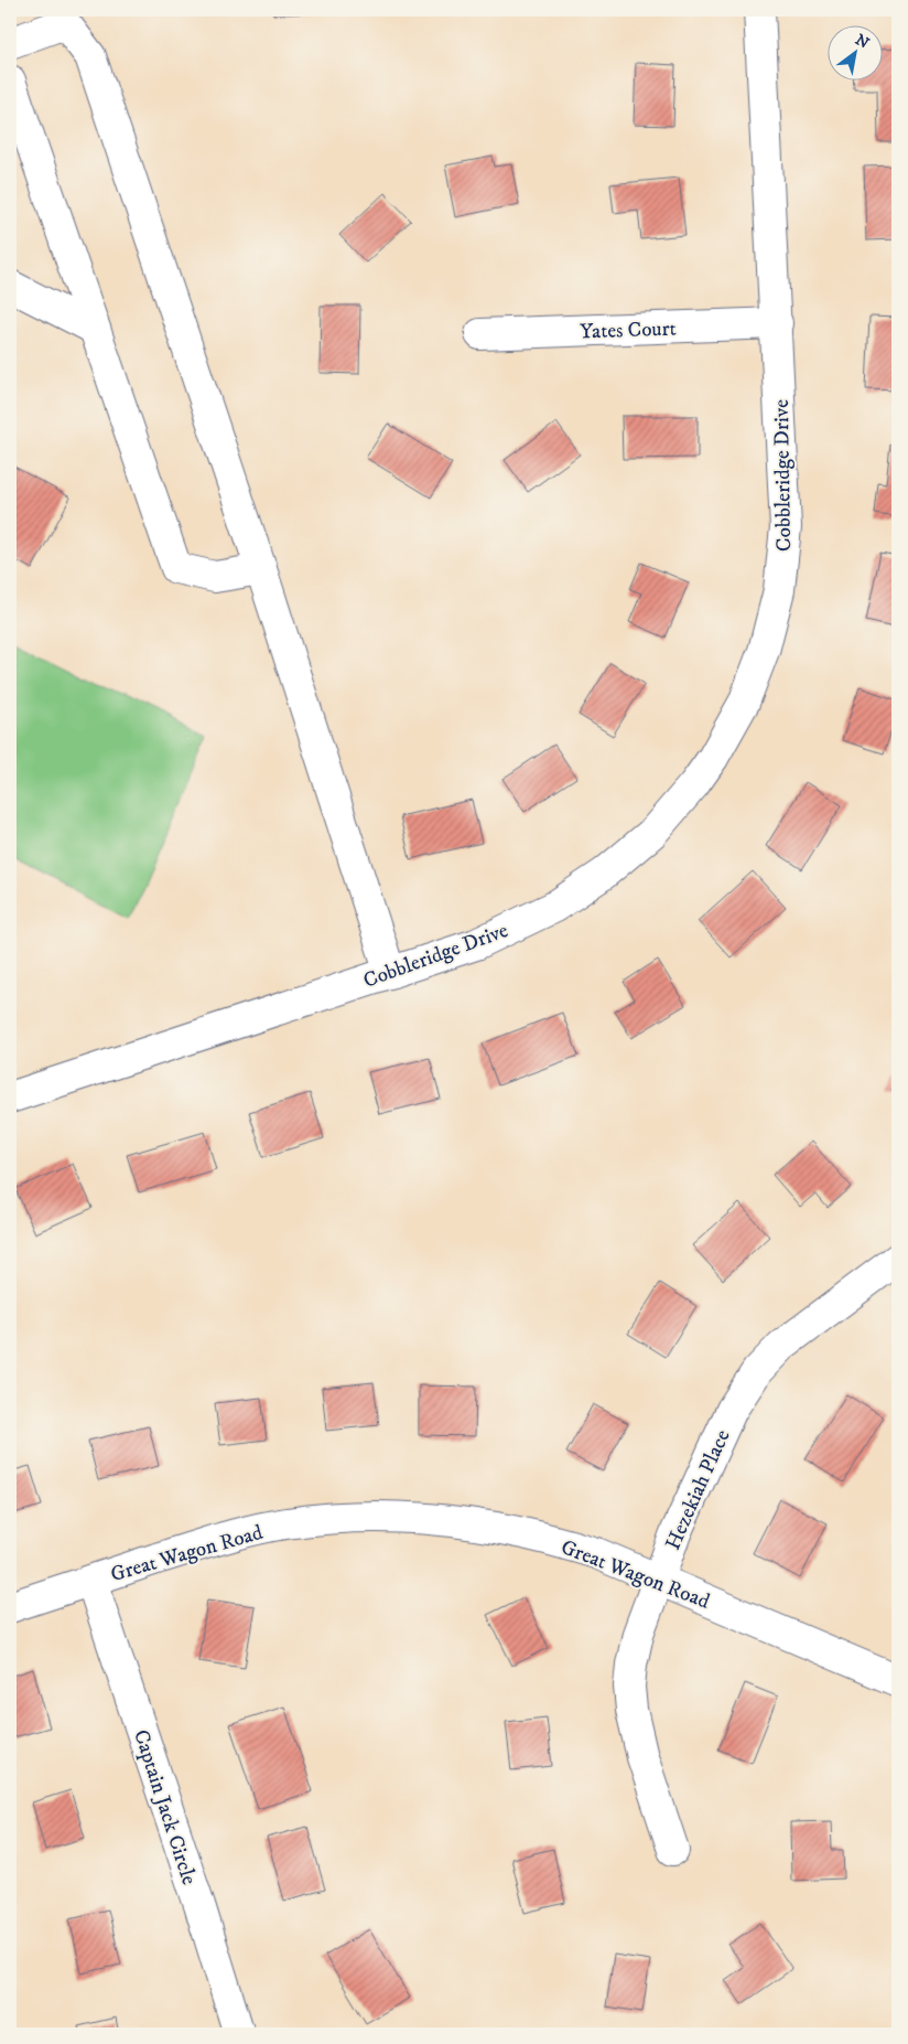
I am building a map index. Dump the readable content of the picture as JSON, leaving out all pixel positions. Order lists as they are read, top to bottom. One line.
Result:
{"streets":{"street":["Yates Court","Cobbleridge Drive","Hezekiah Place","Great Wagon Road","Captain Jack Circle"]},"crossings":[["Yates Court","Cobbleridge Drive"],["Hezekiah Place","Great Wagon Road"],["Great Wagon Road","Captain Jack Circle"]],"north":"top right"}
